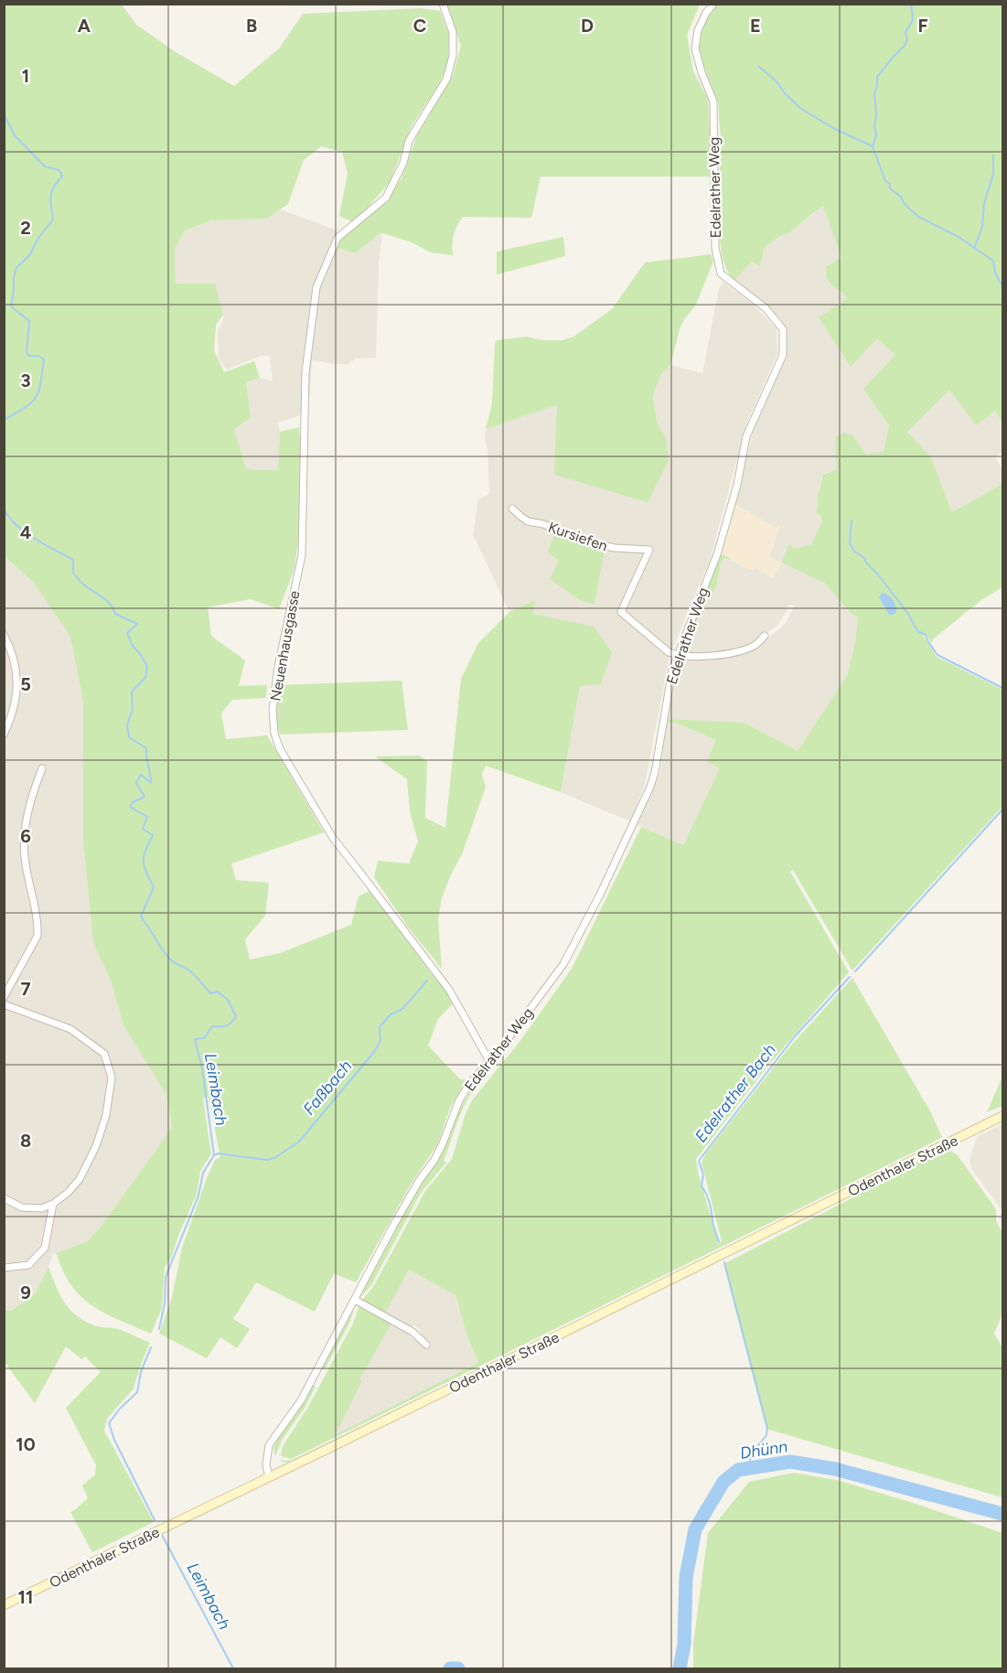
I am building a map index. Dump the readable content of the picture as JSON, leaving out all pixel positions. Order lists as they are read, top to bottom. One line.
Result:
{"streets":{"main road":["Odenthaler Straße"],"street":["Edelrather Weg","Kursiefen","Neuenhausgasse"]},"crossings":[["Edelrather Weg","Kursiefen"],["Edelrather Weg","Neuenhausgasse"],["Edelrather Weg","Odenthaler Straße"]],"water":["Faßbach","Leimbach","Edelrather Bach","Dhünn"],"grid":{"columns":["A","B","C","D","E","F"],"rows":["1","2","3","4","5","6","7","8","9","10","11"]}}
